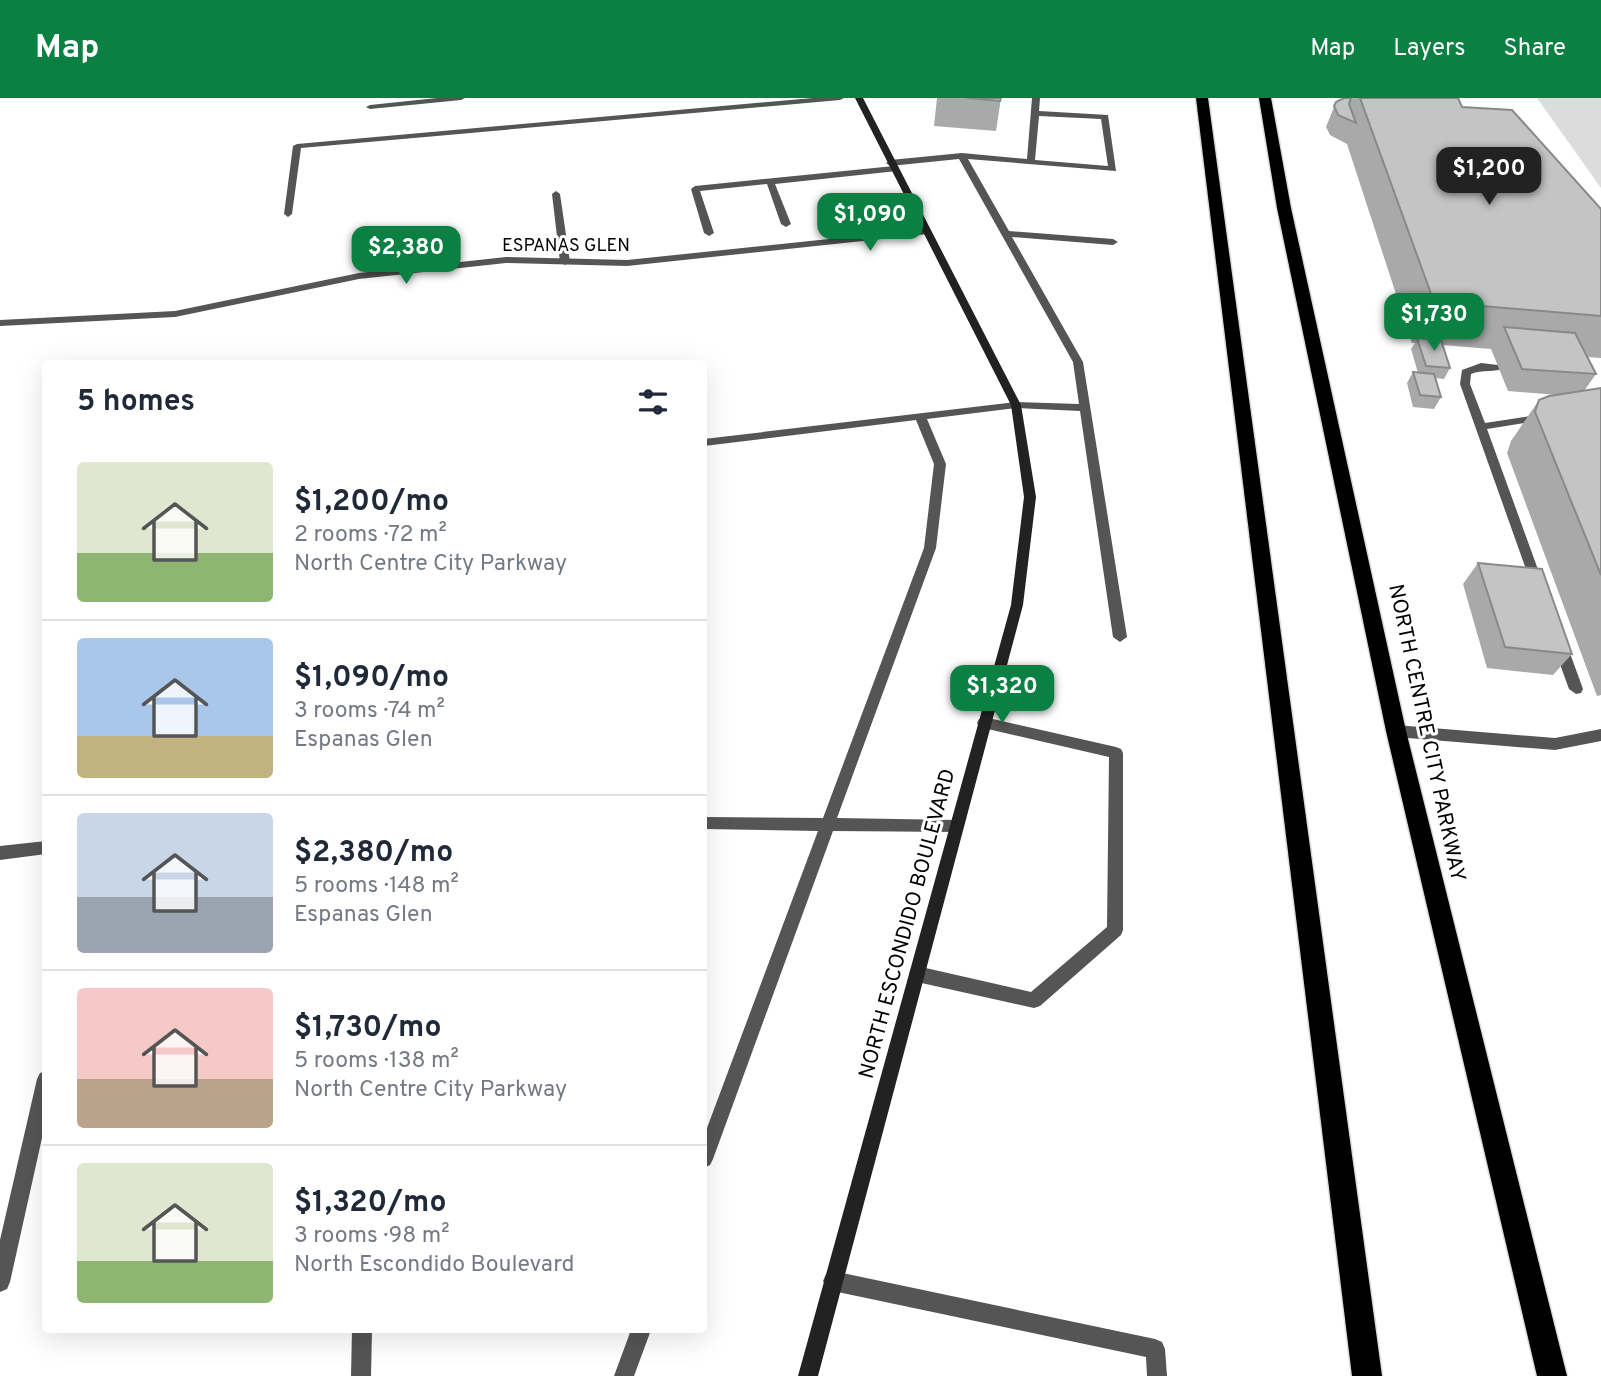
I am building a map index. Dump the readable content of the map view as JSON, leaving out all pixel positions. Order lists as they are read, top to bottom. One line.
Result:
{"streets":{"highway":["NORTH CENTRE CITY PARKWAY"],"street":["ESPANAS GLEN","NORTH ESCONDIDO BOULEVARD"]},"crossings":[["ESPANAS GLEN","NORTH ESCONDIDO BOULEVARD"]],"page":{"header":"Map","nav":["Map","Layers","Share"],"price":["$1,200","$1,090","$2,380","$1,730","$1,320"],"heading":"5 homes","list":[{"name":"$1,200/mo","note":"2 rooms · 72 m² · North Centre City Parkway"},{"name":"$1,090/mo","note":"3 rooms · 74 m² · Espanas Glen"},{"name":"$2,380/mo","note":"5 rooms · 148 m² · Espanas Glen"},{"name":"$1,730/mo","note":"5 rooms · 138 m² · North Centre City Parkway"},{"name":"$1,320/mo","note":"3 rooms · 98 m² · North Escondido Boulevard"}]}}
